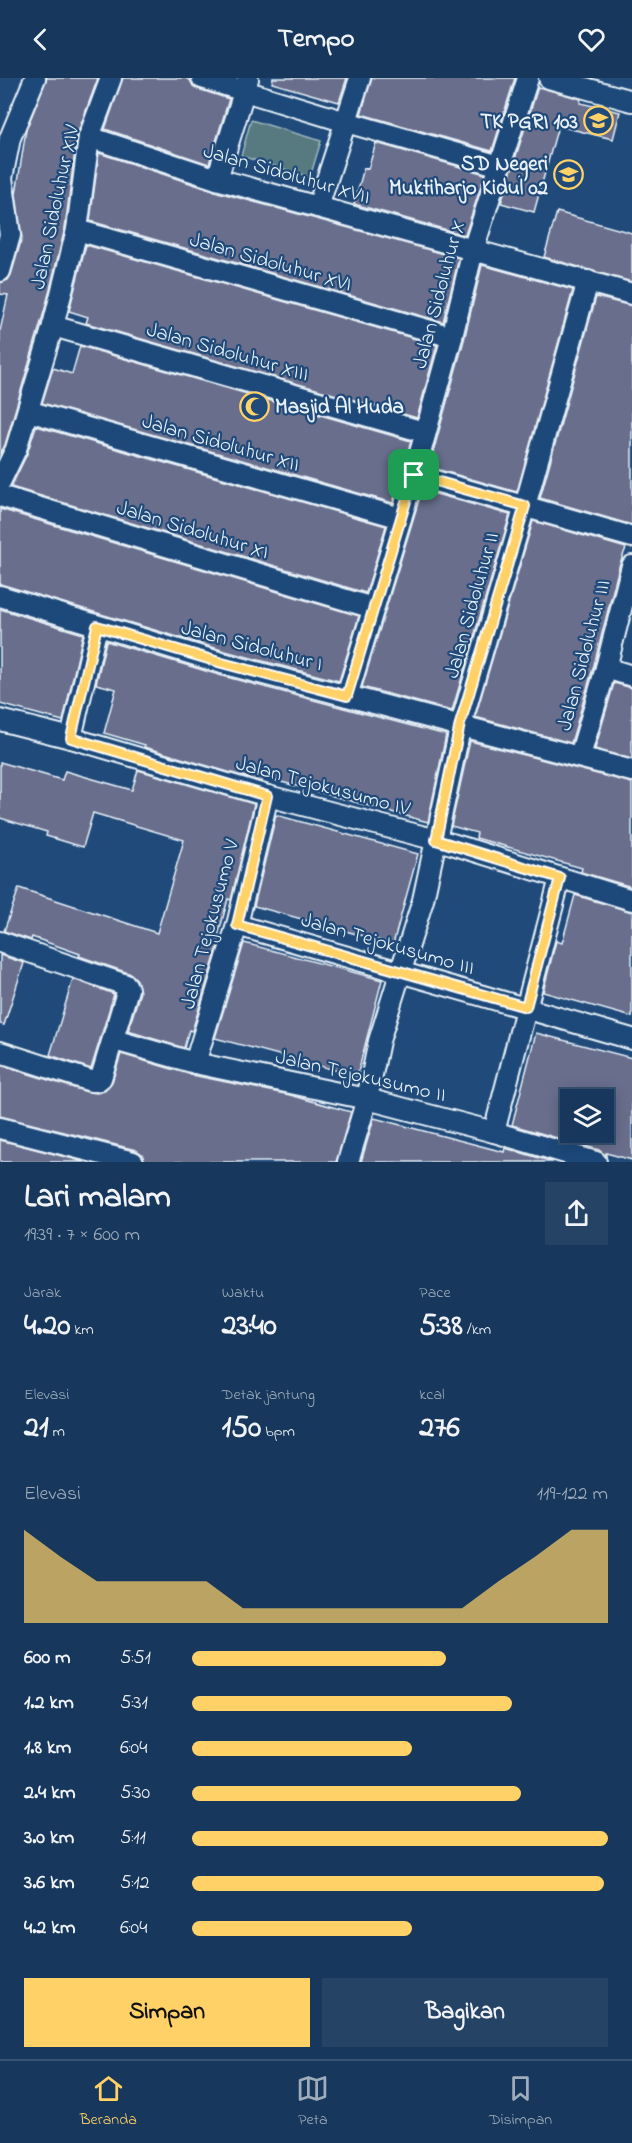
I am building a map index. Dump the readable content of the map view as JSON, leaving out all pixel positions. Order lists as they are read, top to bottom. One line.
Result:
{"streets":{"street":["Jalan Sidoluhur XVII","Jalan Sidoluhur XIV","Jalan Sidoluhur XVI","Jalan Sidoluhur X","Jalan Sidoluhur XIII","Jalan Sidoluhur XII","Jalan Sidoluhur XI","Jalan Sidoluhur II","Jalan Sidoluhur I","Jalan Sidoluhur III","Jalan Tejokusumo IV","Jalan Tejokusumo V","Jalan Tejokusumo III","Jalan Tejokusumo II"]},"crossings":[["Jalan Sidoluhur XVII","Jalan Sidoluhur XIV"],["Jalan Sidoluhur XVII","Jalan Sidoluhur X"],["Jalan Sidoluhur XVII","Jalan Sidoluhur II"],["Jalan Sidoluhur XIV","Jalan Sidoluhur XVI"],["Jalan Sidoluhur XIV","Jalan Sidoluhur XIII"],["Jalan Sidoluhur XIV","Jalan Sidoluhur XII"],["Jalan Sidoluhur XVI","Jalan Sidoluhur X"],["Jalan Sidoluhur X","Jalan Sidoluhur XIII"],["Jalan Sidoluhur X","Jalan Sidoluhur XII"],["Jalan Sidoluhur X","Jalan Sidoluhur XI"],["Jalan Sidoluhur X","Jalan Sidoluhur I"],["Jalan Sidoluhur II","Jalan Sidoluhur I"],["Jalan Sidoluhur II","Jalan Tejokusumo IV"],["Jalan Sidoluhur II","Jalan Tejokusumo III"],["Jalan Sidoluhur II","Jalan Tejokusumo II"],["Jalan Sidoluhur I","Jalan Sidoluhur III"],["Jalan Tejokusumo IV","Jalan Tejokusumo V"],["Jalan Tejokusumo V","Jalan Tejokusumo III"],["Jalan Tejokusumo V","Jalan Tejokusumo II"]],"places":{"school or university":["TK PGRI 103","SD Negeri Muktiharjo Kidul 02"],"mosque":["Masjid Al Huda"]},"page":{"header":"Tempo","heading":["Lari malam","19:39 · 7 × 600 m"],"stats":[["Jarak","4.20 km"],["Waktu","23:40"],["Pace","5:38 /km"],["Elevasi","21 m"],["Detak jantung","150 bpm"],["kcal","276"]],"chart":["Elevasi","119–122 m"],"list":[{"name":"600 m","note":"5:51"},{"name":"1.2 km","note":"5:31"},{"name":"1.8 km","note":"6:04"},{"name":"2.4 km","note":"5:30"},{"name":"3.0 km","note":"5:11"},{"name":"3.6 km","note":"5:12"},{"name":"4.2 km","note":"6:04"}],"buttons":["Simpan","Bagikan"],"tabs":["Beranda","Peta","Disimpan"]}}
